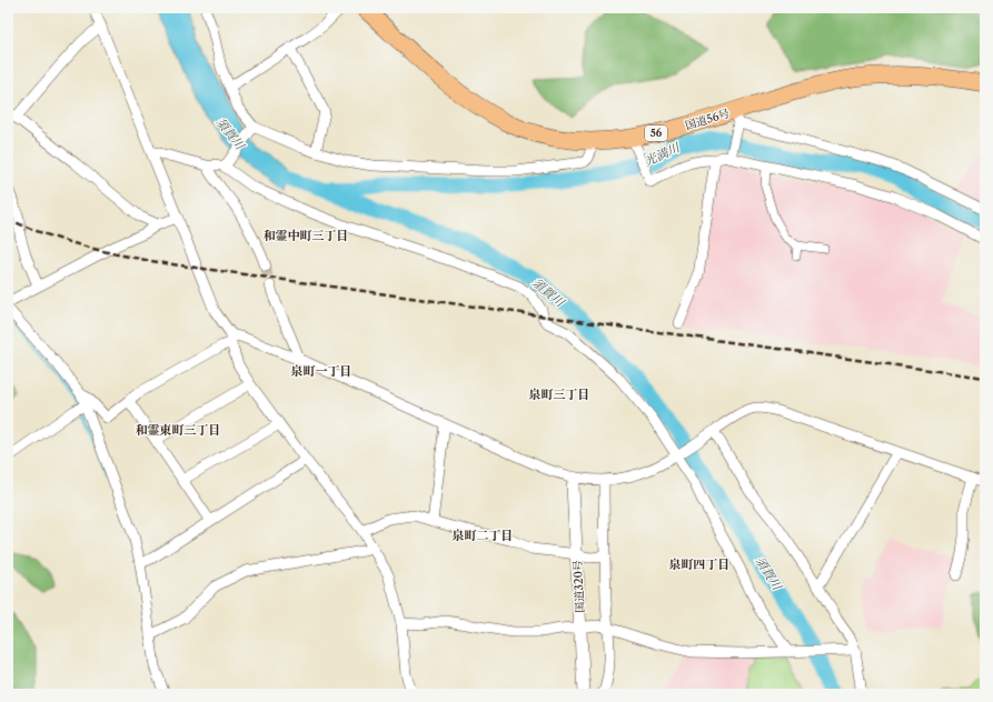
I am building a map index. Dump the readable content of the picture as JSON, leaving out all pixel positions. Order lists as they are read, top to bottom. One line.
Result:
{"streets":{"highway":["国道56号","56"],"street":["国道320号"]},"districts":["和霊中町三丁目","泉町一丁目","泉町三丁目","和霊東町三丁目","泉町二丁目","泉町四丁目"],"water":["須賀川","光満川"]}
